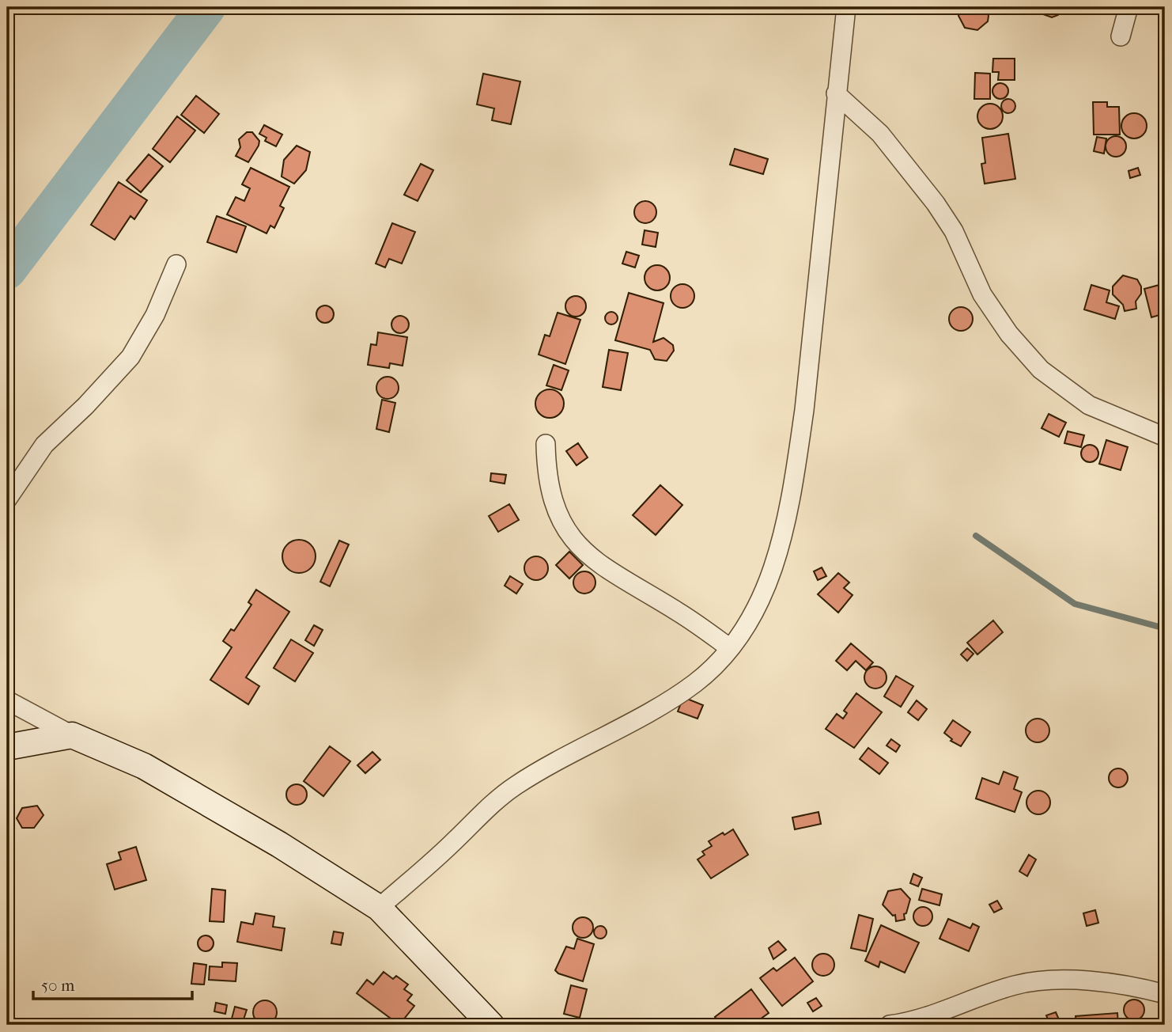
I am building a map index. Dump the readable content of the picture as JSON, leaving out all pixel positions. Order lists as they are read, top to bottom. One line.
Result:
{"scale_bar":"50 m"}
